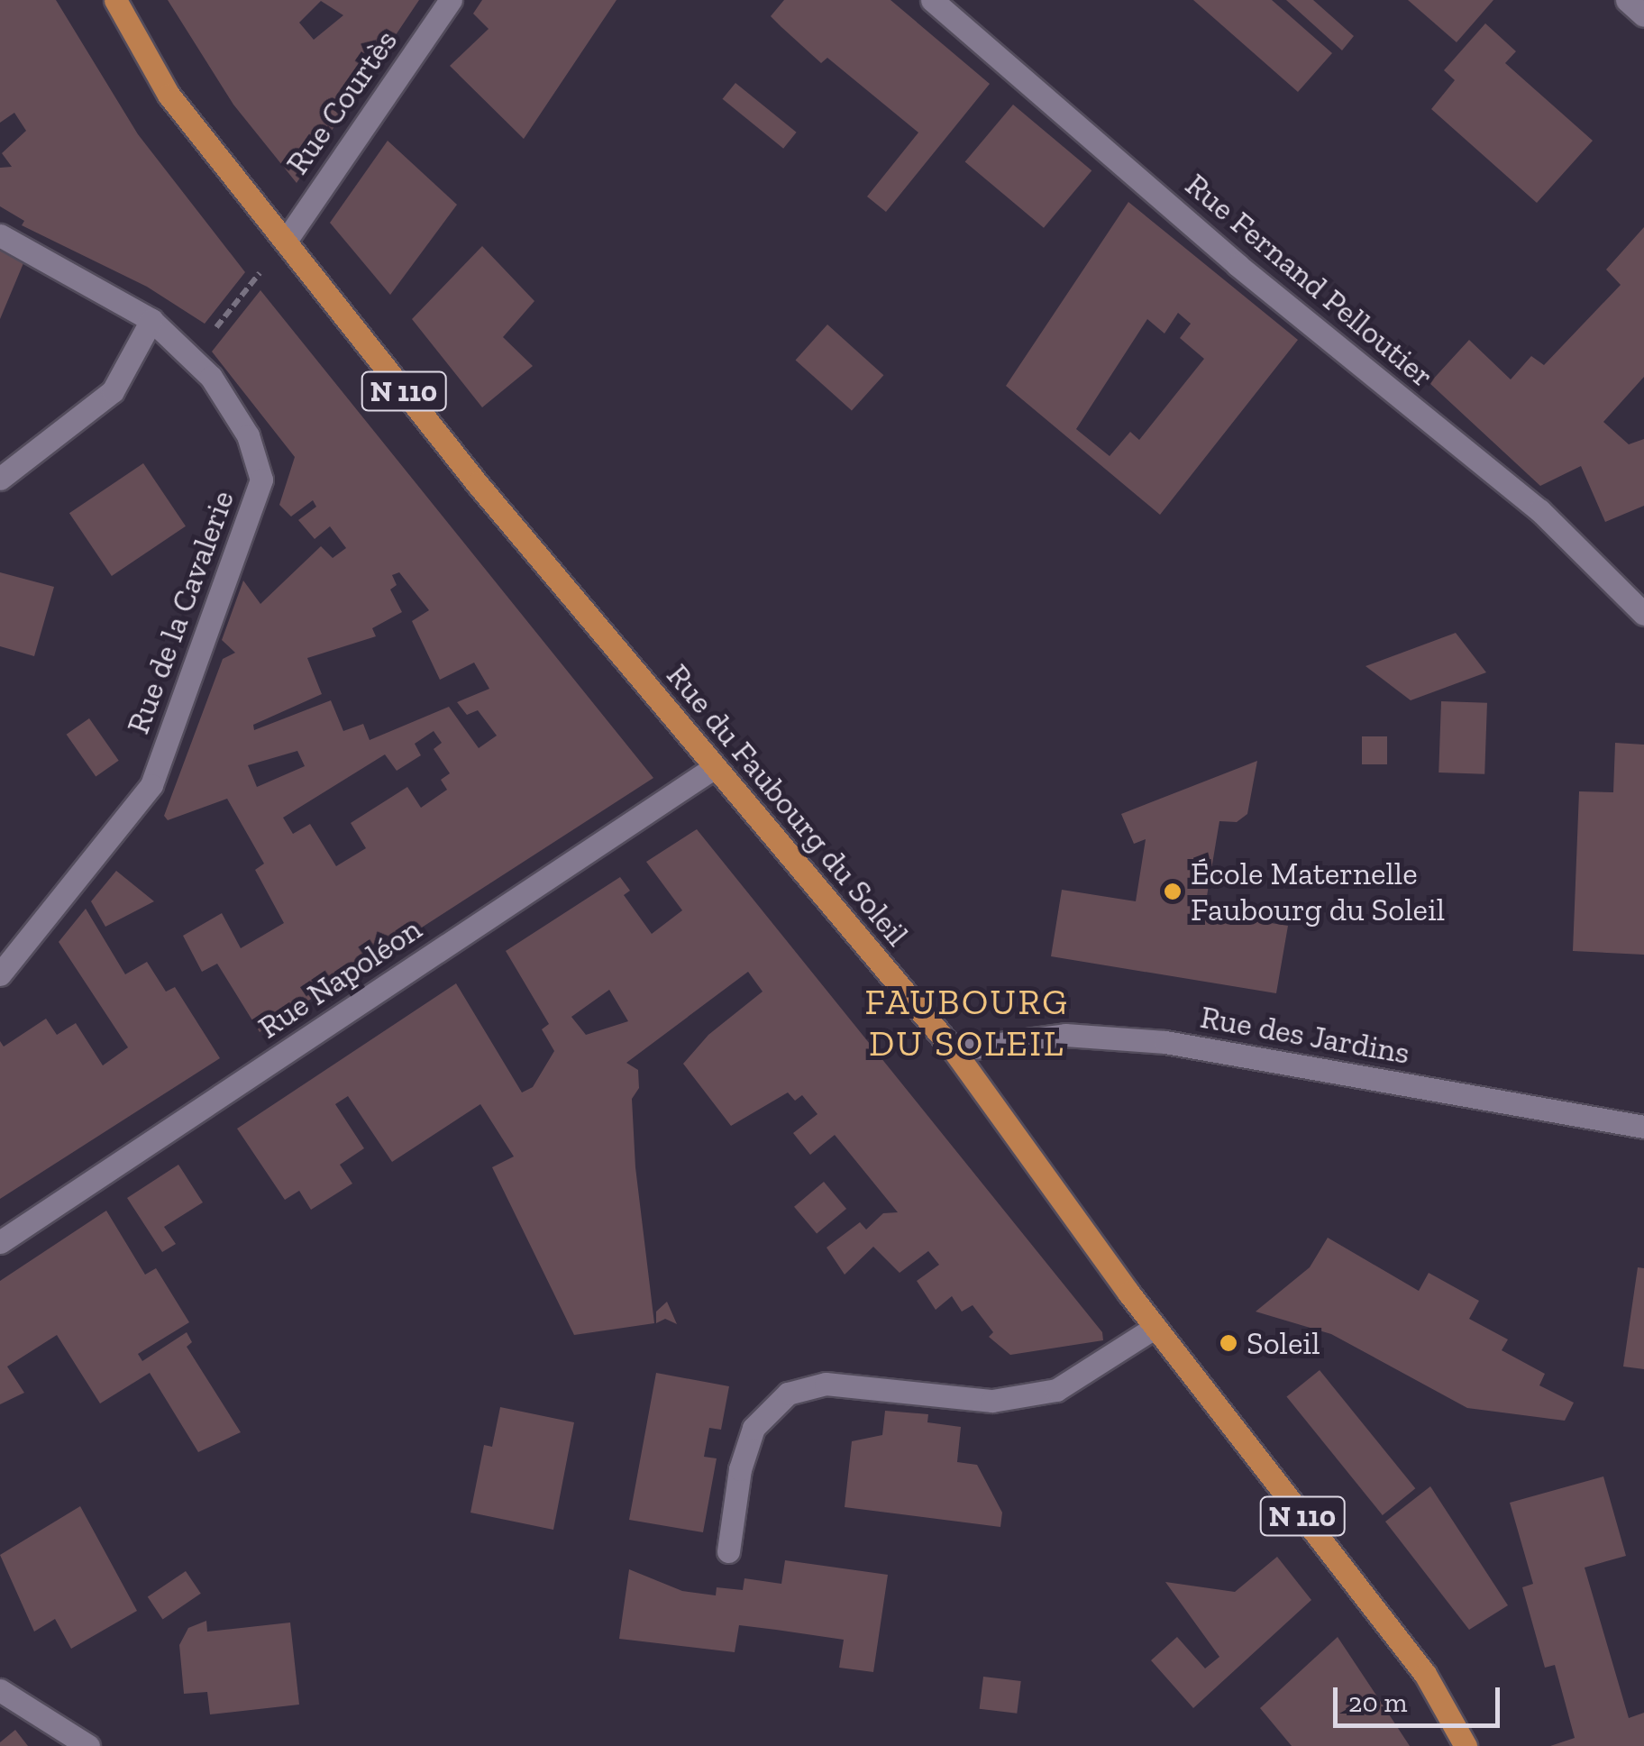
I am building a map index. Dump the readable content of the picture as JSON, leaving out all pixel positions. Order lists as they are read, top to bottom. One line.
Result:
{"streets":{"main road":["N 110","Rue du Faubourg du Soleil"],"street":["Rue Courtès","Rue Fernand Pelloutier","Rue de la Cavalerie","Rue Napoléon","Rue des Jardins"]},"crossings":[["Rue Courtès","Rue du Faubourg du Soleil"],["Rue du Faubourg du Soleil","Rue Napoléon"],["Rue du Faubourg du Soleil","Rue des Jardins"]],"districts":["FAUBOURG DU SOLEIL"],"places":["École Maternelle Faubourg du Soleil","Soleil"],"scale_bar":"20 m"}
